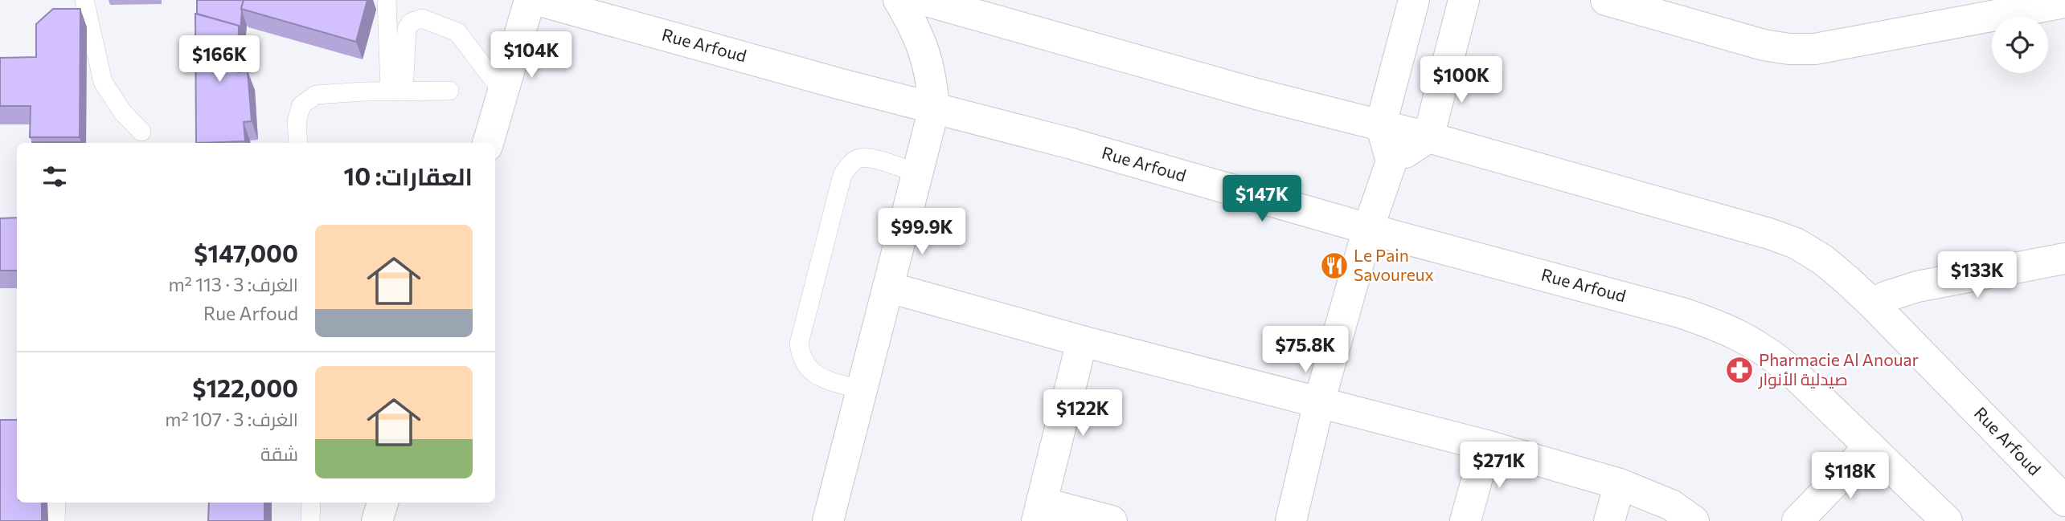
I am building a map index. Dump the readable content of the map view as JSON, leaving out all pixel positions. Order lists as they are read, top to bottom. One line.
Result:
{"streets":{"street":["Rue Arfoud"]},"places":{"restaurant":["Le Pain Savoureux"],"pharmacy":["Pharmacie Al Anouar صيدلية الأنوار"]},"page":{"price":["$104K","$166K","$100K","$147K","$99.9K","$133K","$75.8K","$122K","$271K","$118K"],"heading":"العقارات: 10","list":[{"name":"$147,000","note":"الغرف: 3 · 113 m² · Rue Arfoud"},{"name":"$122,000","note":"الغرف: 3 · 107 m² · شقة"}]}}
